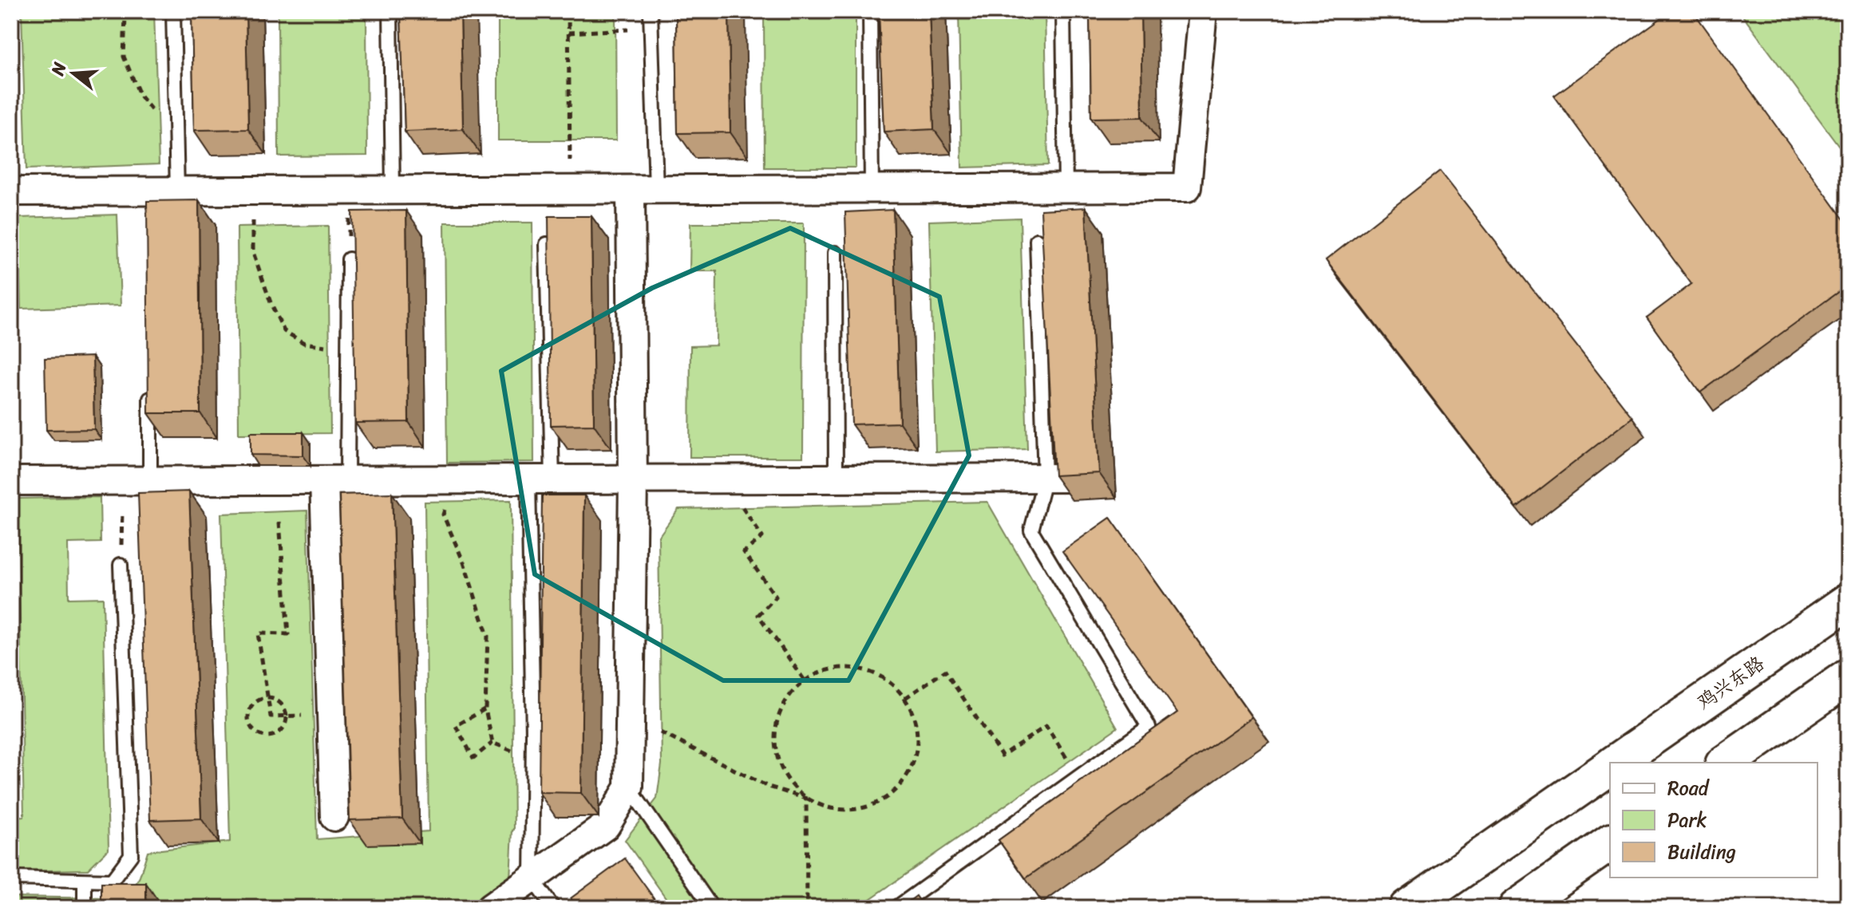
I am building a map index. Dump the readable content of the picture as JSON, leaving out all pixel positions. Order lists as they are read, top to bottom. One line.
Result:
{"streets":{"highway":["鸡兴东路"]},"legend":["Road","Park","Building"],"north":"left"}
